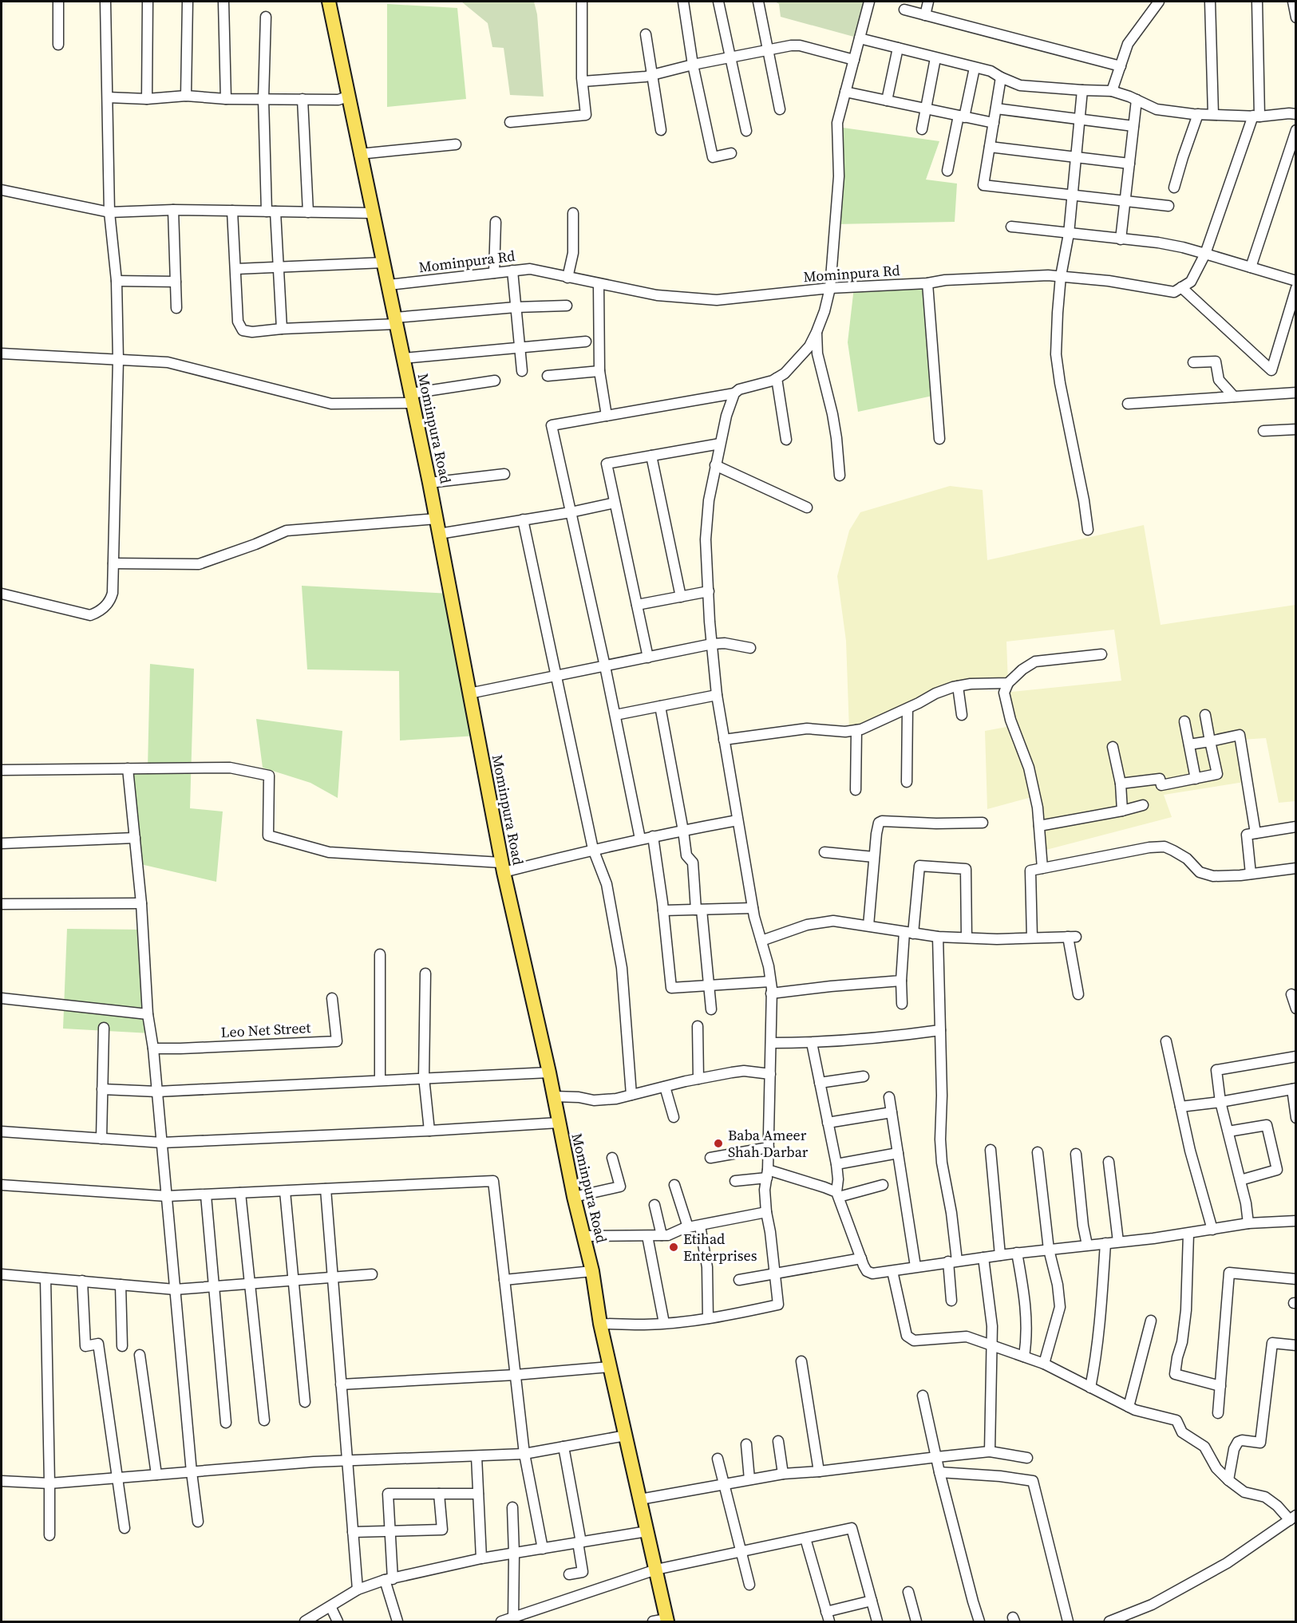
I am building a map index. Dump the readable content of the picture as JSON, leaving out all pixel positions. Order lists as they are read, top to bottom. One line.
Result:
{"streets":{"main road":["Mominpura Road"],"street":["Mominpura Rd","Leo Net Street"]},"crossings":[["Mominpura Rd","Mominpura Road"]],"places":["Baba Ameer Shah Darbar","Etihad Enterprises"]}
